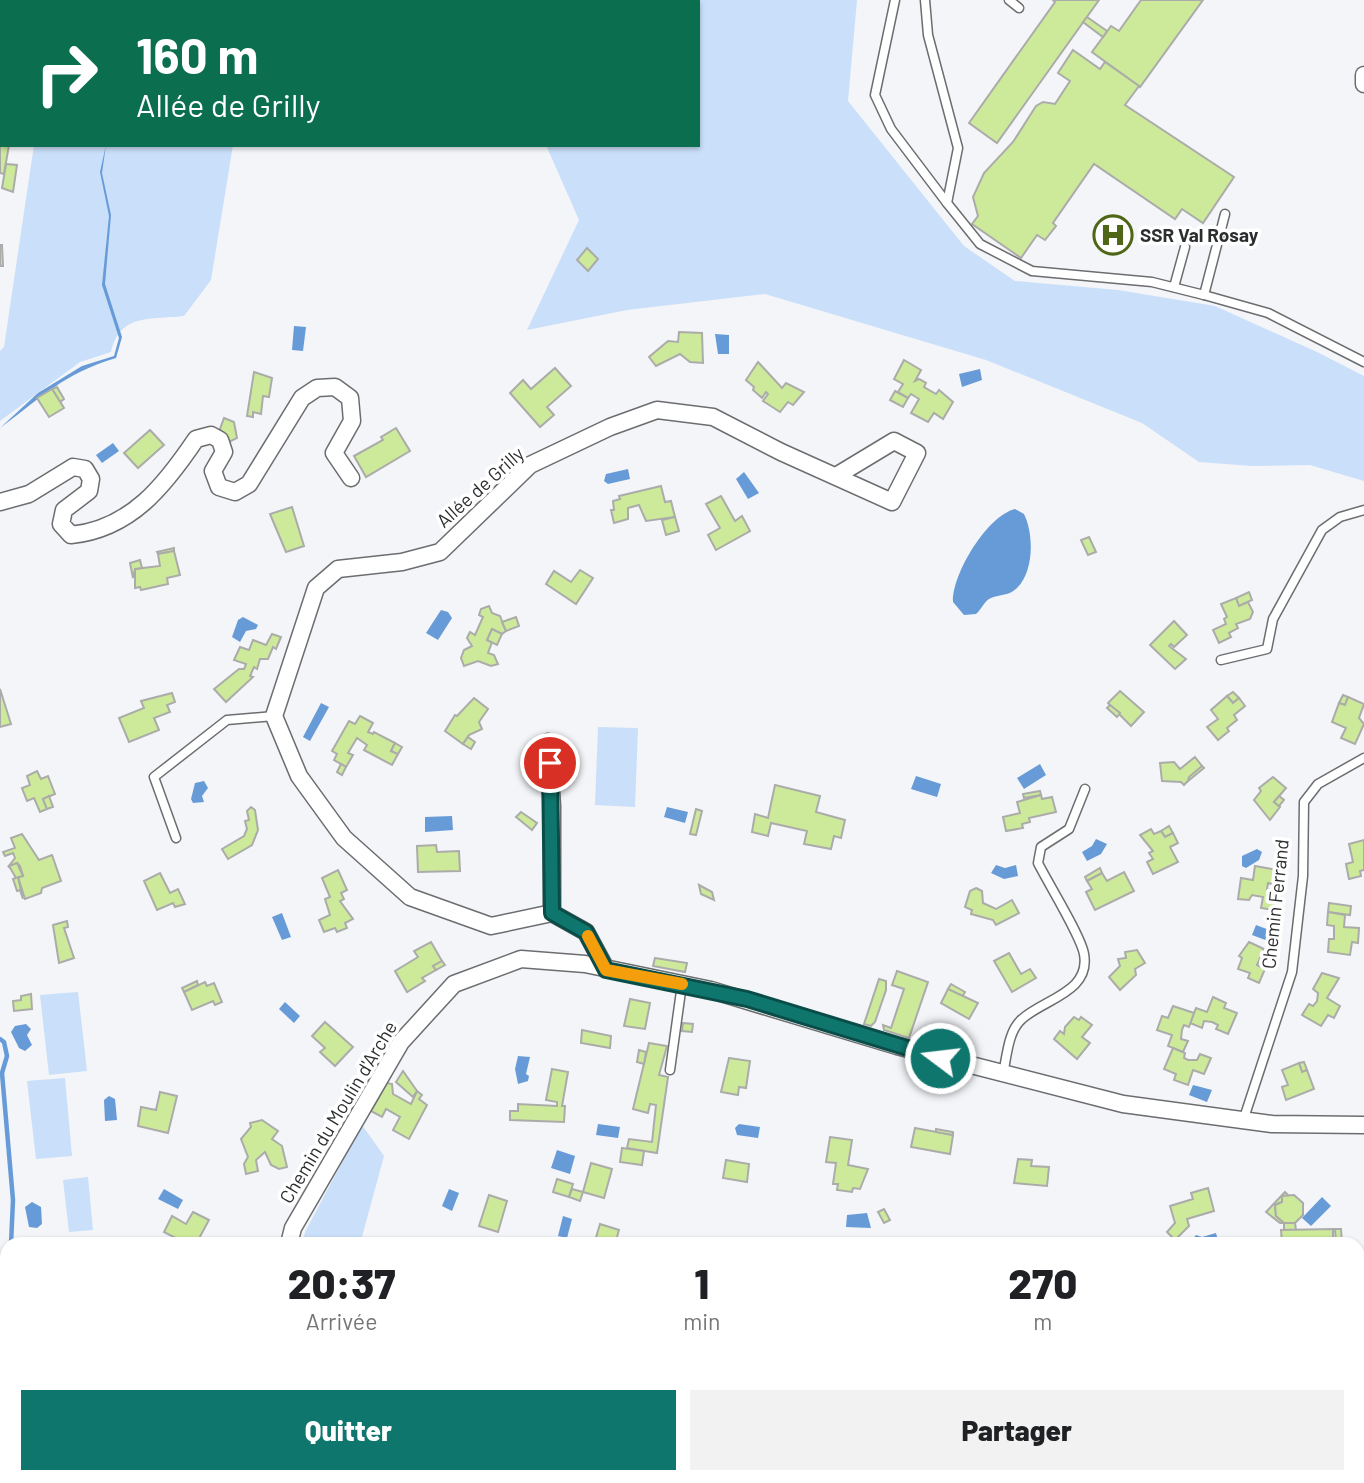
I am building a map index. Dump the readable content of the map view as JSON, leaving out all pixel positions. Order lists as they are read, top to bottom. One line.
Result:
{"streets":{"street":["Allée de Grilly","Chemin du Moulin d'Arche"],"lane":["Chemin Ferrand"]},"crossings":[["Chemin Ferrand","Chemin du Moulin d'Arche"]],"places":{"hospital":["SSR Val Rosay"]},"page":{"turn":["160 m","Allée de Grilly"],"eta":["20:37","Arrivée","1","min","270","m"],"buttons":["Quitter","Partager"]}}
